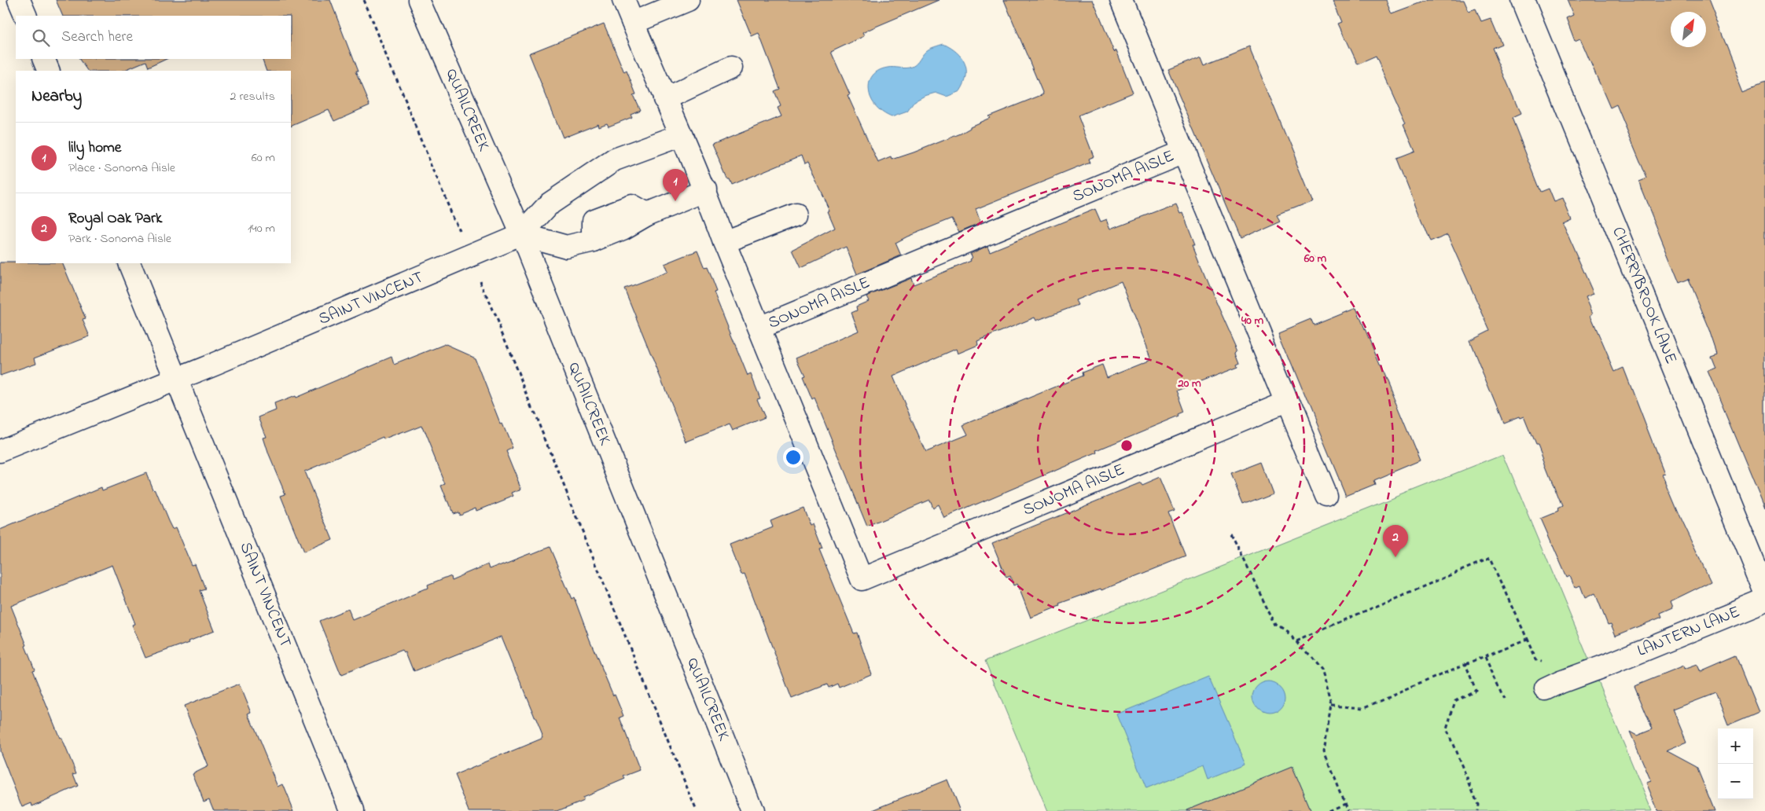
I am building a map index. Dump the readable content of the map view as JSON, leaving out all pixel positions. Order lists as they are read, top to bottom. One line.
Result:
{"streets":{"street":["QUAILCREEK","SONOMA AISLE","CHERRYBROOK LANE","SAINT VINCENT","LANTERN LANE"]},"crossings":[["QUAILCREEK","SAINT VINCENT"]],"north":"top right","page":{"search":"Search here","heading":["Nearby","2 results"],"list":[{"mark":"1","name":"lily home","note":"Place · Sonoma Aisle","value":"60 m"},{"mark":"2","name":"Royal Oak Park","note":"Park · Sonoma Aisle","value":"140 m"}],"pins":["1","2"],"map_buttons":["+","−"]},"rings":["60 m","40 m","20 m"]}
